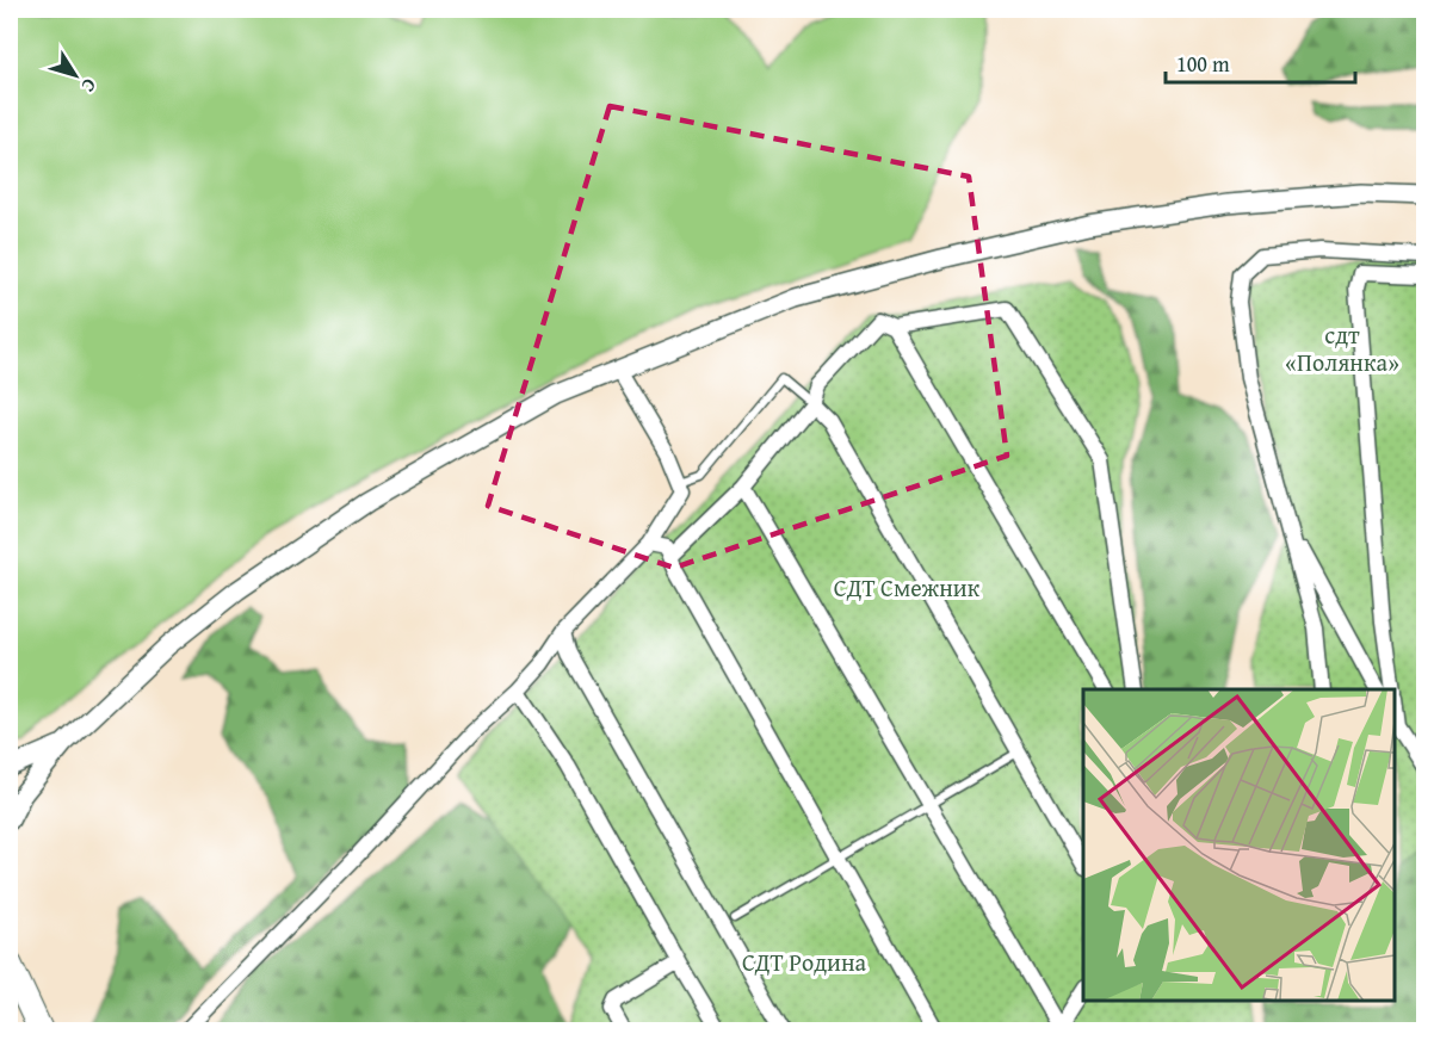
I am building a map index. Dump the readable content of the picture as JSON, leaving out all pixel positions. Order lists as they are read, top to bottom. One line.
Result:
{"parks":["сдт «Полянка»","СДТ Смежник","СДТ Родина"],"scale_bar":"100 m","north":"bottom right"}
